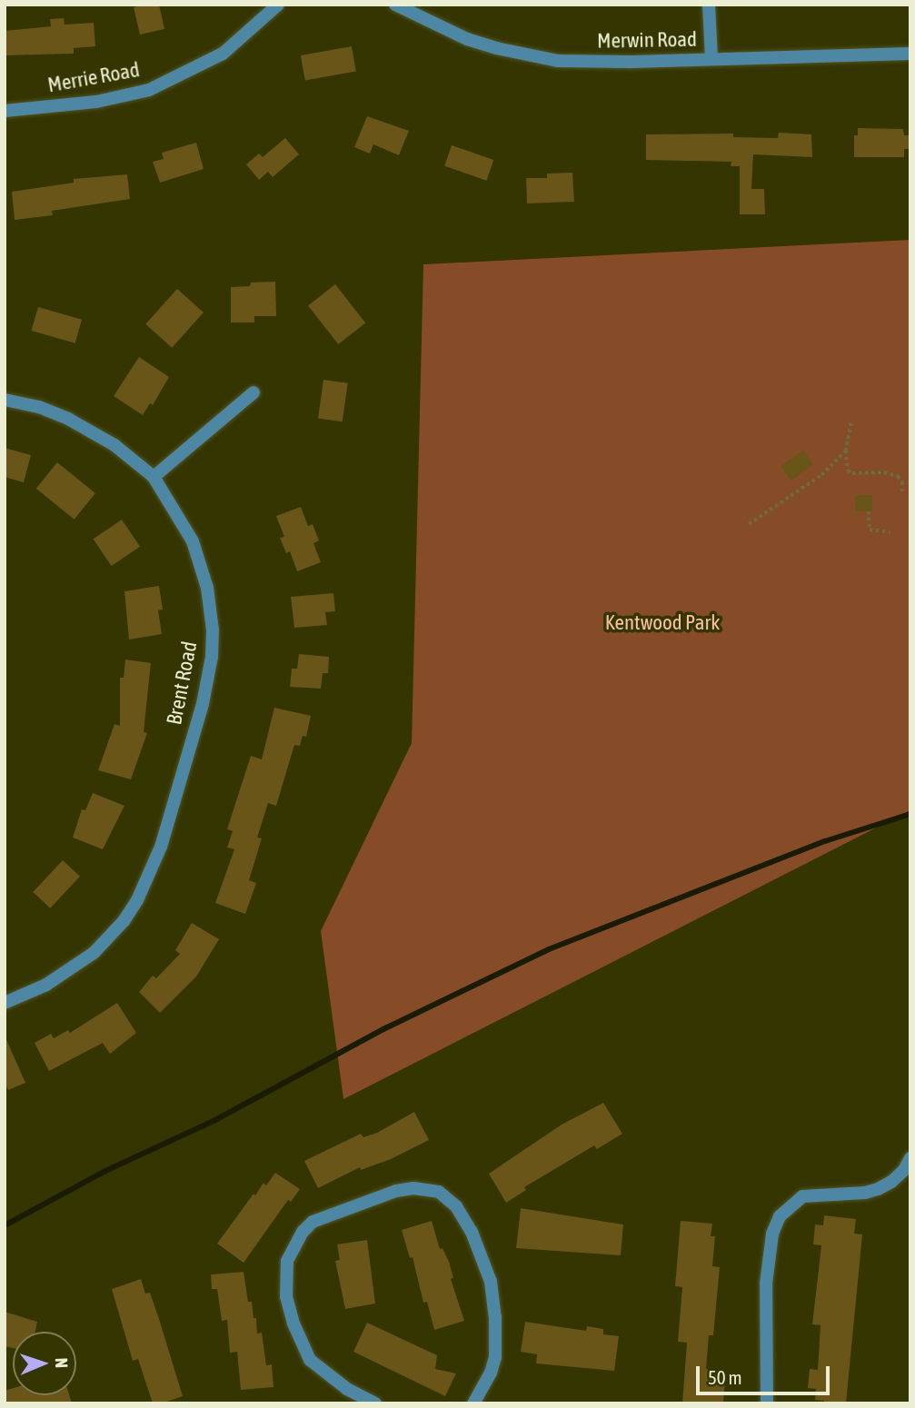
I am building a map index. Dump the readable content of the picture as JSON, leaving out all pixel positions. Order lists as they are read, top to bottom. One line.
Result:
{"streets":{"street":["Merwin Road","Merrie Road","Brent Road"]},"parks":["Kentwood Park"],"scale_bar":"50 m","north":"right"}
